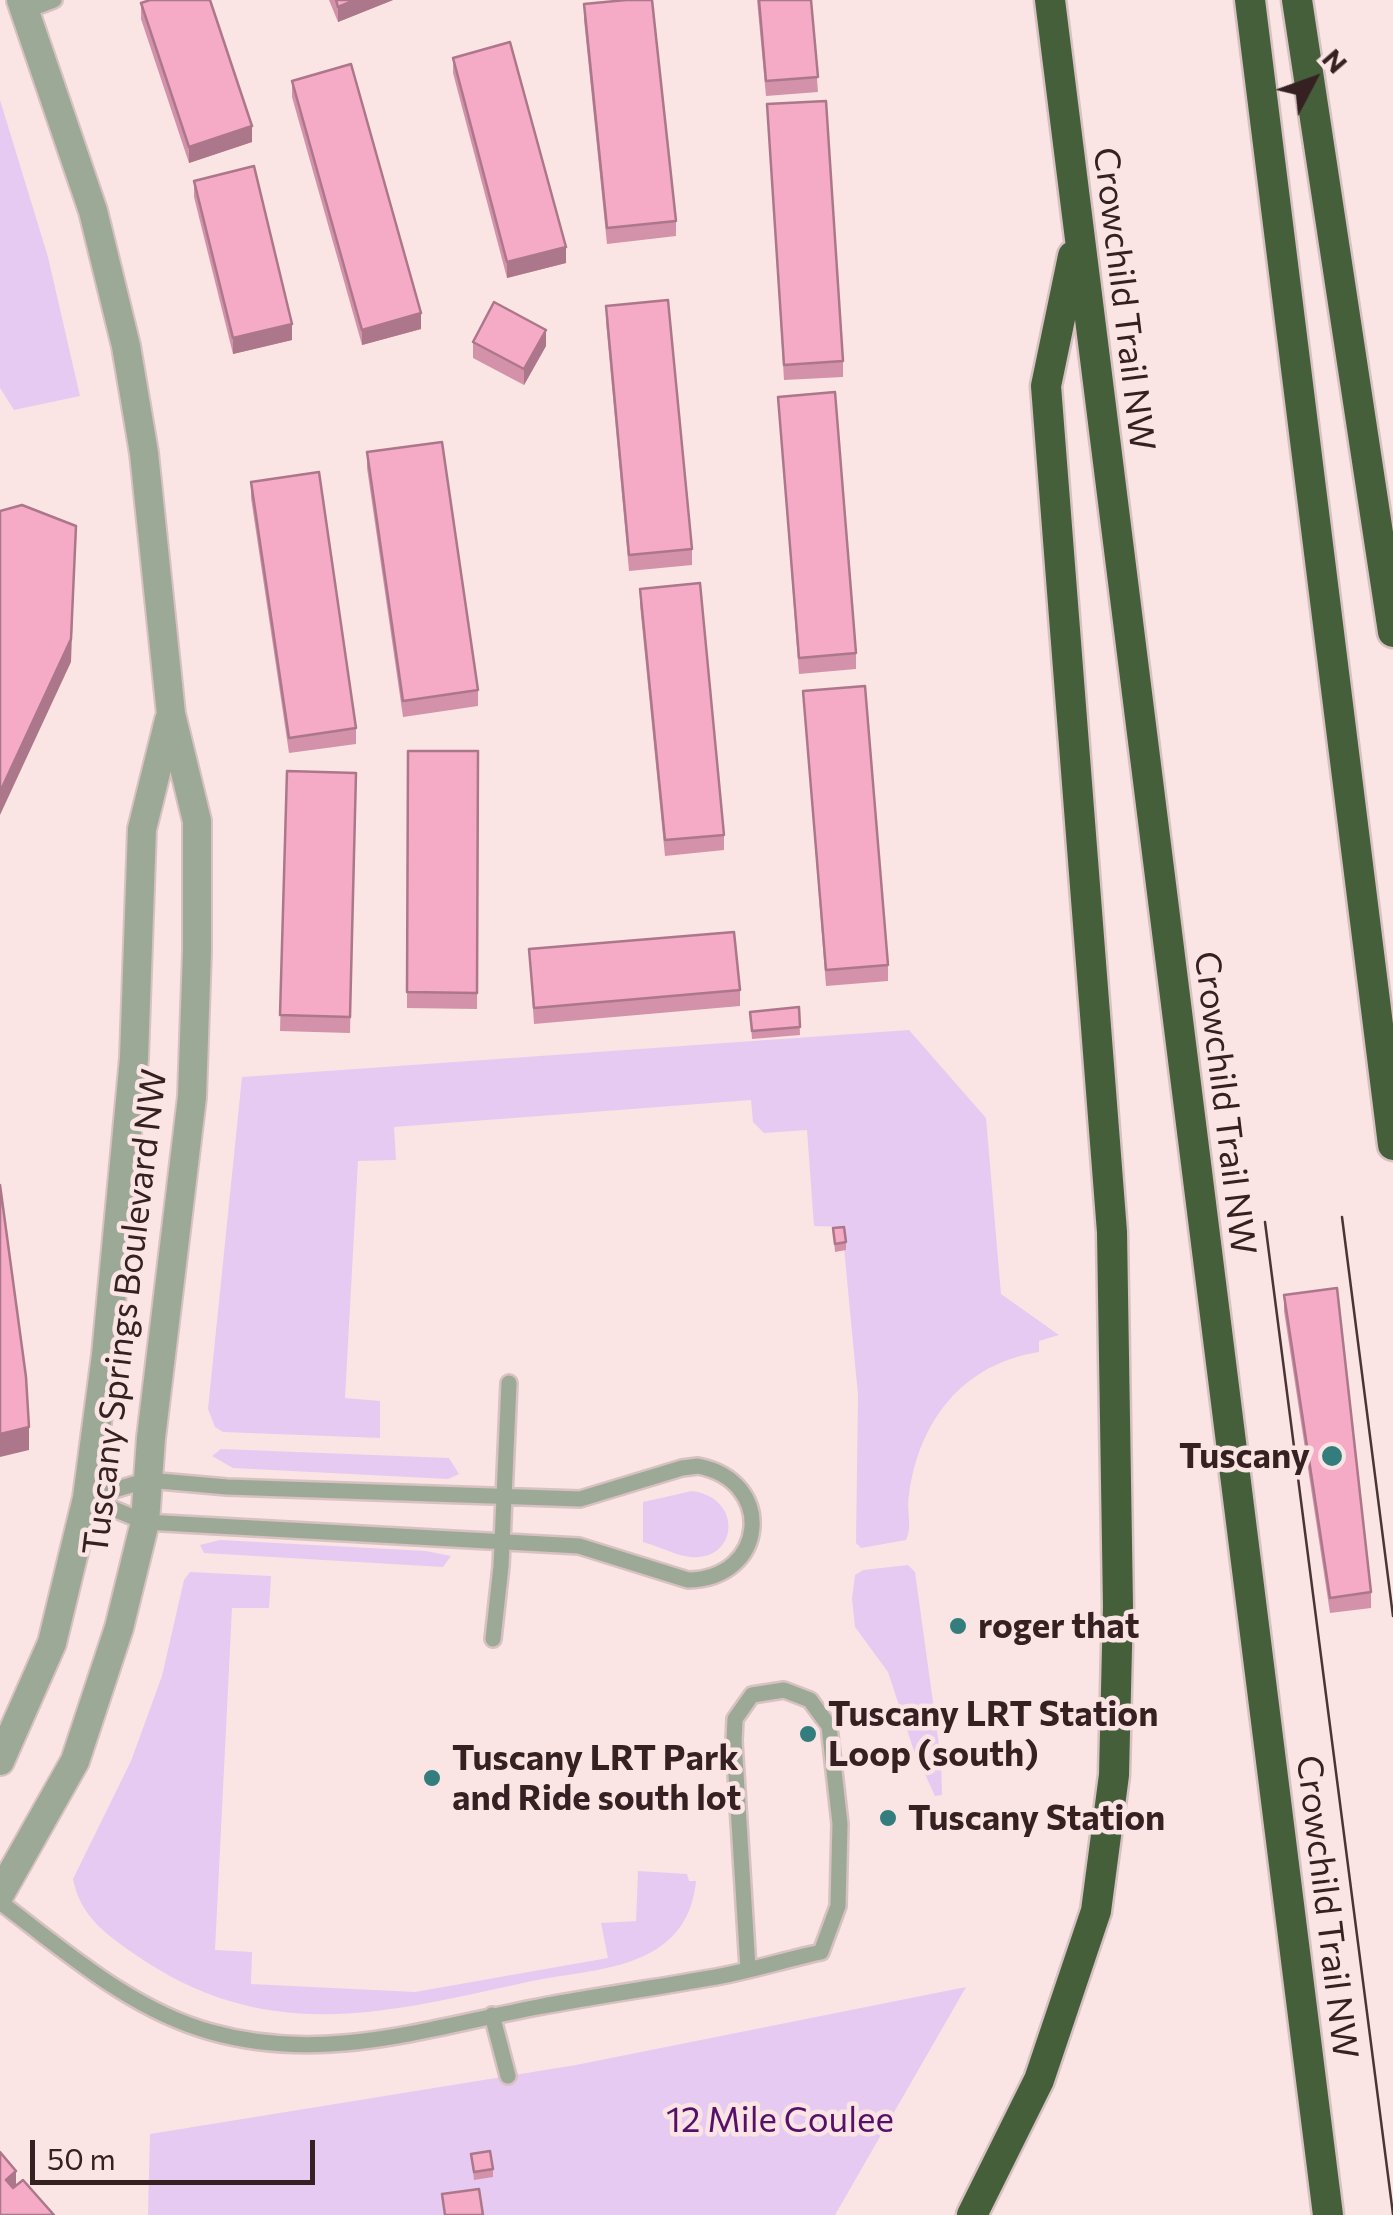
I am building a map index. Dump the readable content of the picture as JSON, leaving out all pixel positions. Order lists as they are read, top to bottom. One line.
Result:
{"streets":{"highway":["Crowchild Trail NW"],"street":["Tuscany Springs Boulevard NW"]},"parks":["12 Mile Coulee"],"places":["Tuscany","roger that","Tuscany LRT Station Loop (south)","Tuscany LRT Park and Ride south lot","Tuscany Station"],"scale_bar":"50 m","north":"top right"}
